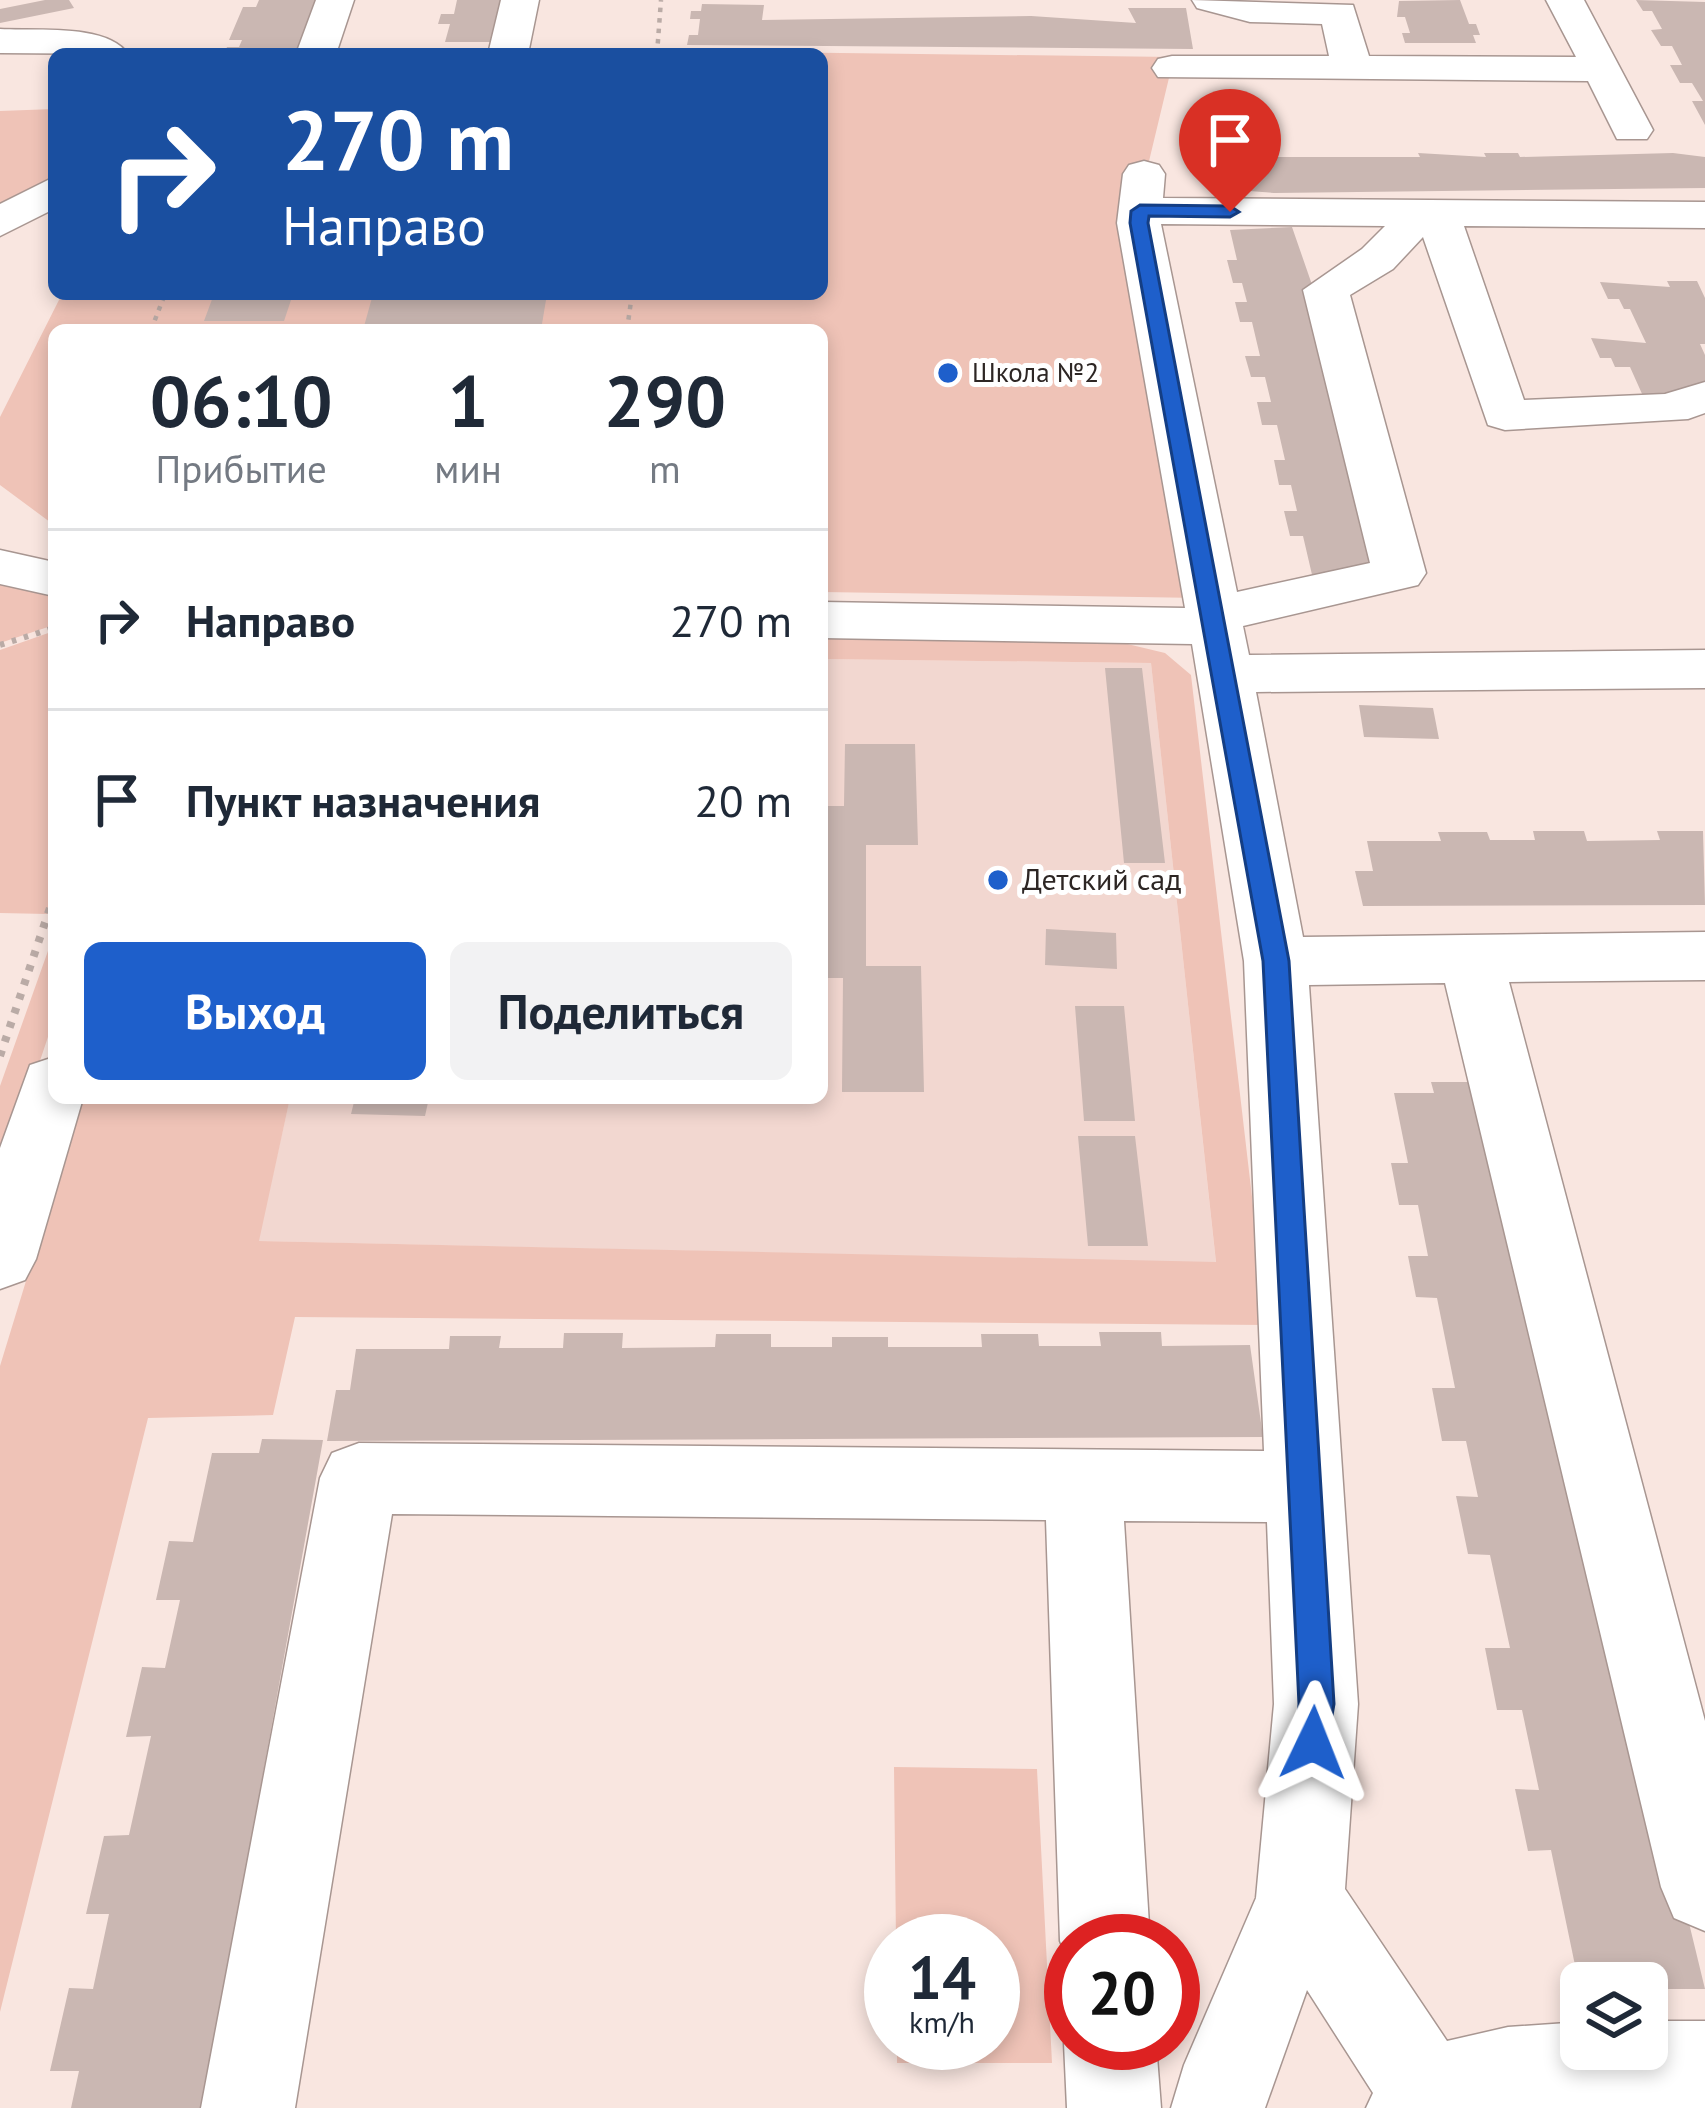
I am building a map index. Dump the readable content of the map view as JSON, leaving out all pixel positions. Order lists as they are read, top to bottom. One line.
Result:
{"places":["Школа №2","Детский сад"],"page":{"turn":["270 m","Направо"],"eta":["06:10","Прибытие","1","мин","290","m"],"list":[{"name":"Направо","value":"270 m"},{"name":"Пункт назначения","value":"20 m"}],"buttons":["Выход","Поделиться"],"speed":"14 km/h","limit":"20"}}
